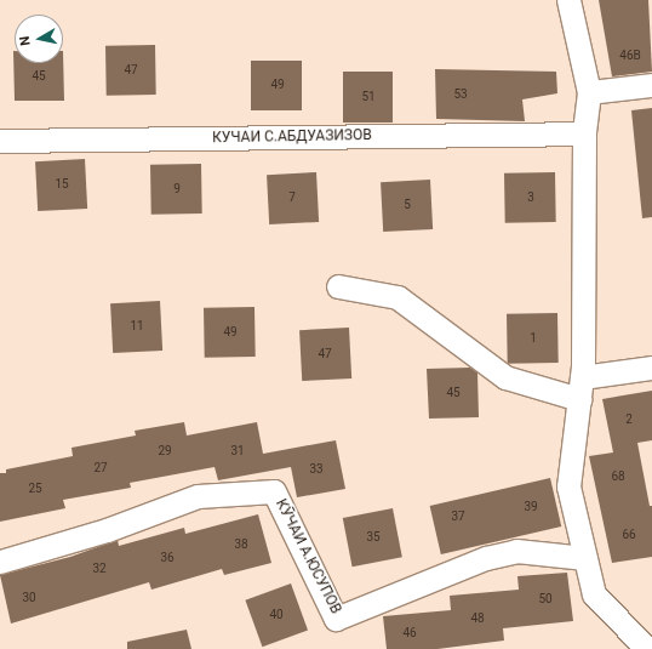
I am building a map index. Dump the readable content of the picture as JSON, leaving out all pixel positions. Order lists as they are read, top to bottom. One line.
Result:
{"streets":{"street":["КУЧАИ С.АБДУАЗИЗОВ","КӮЧАИ А.ЮСУПОВ"]},"house_numbers":["46В","47","45","49","53","51","15","9","7","3","5","11","49","1","47","45","2","29","31","27","33","68","25","39","37","66","35","38","36","32","30","50","40","48","46"],"north":"left"}
